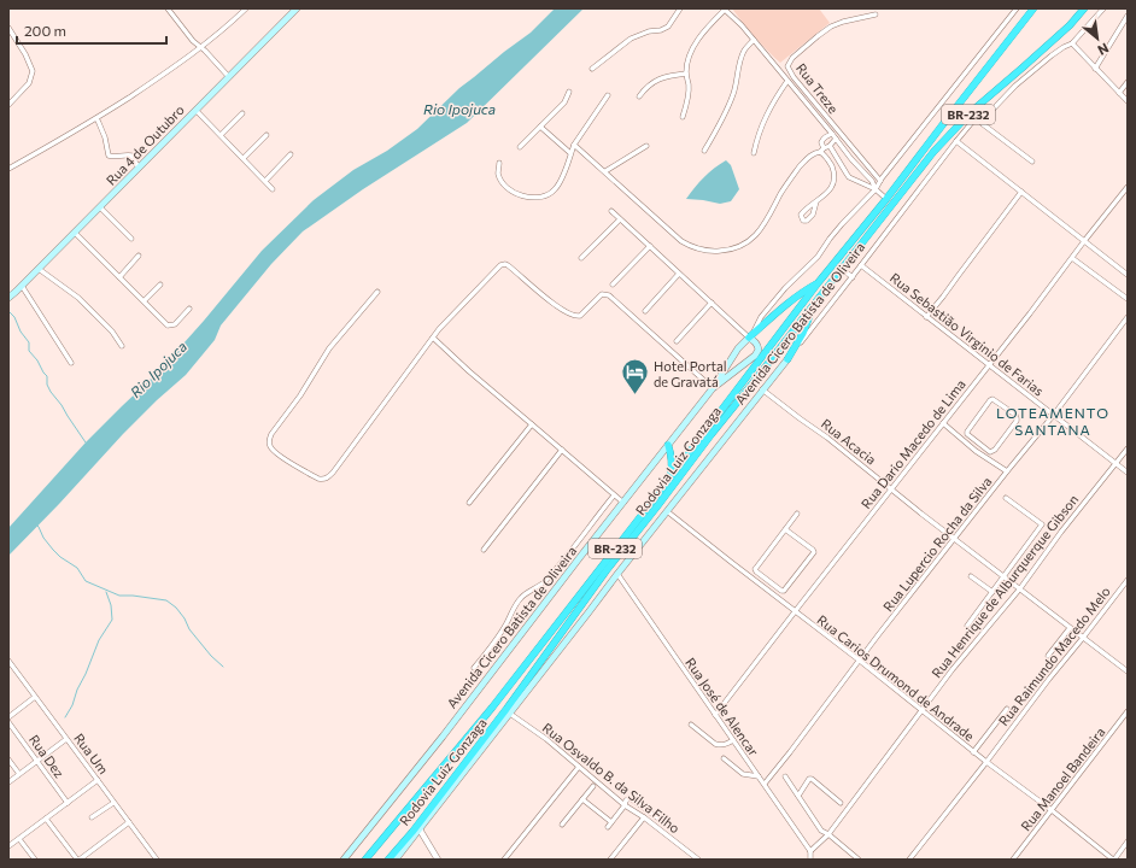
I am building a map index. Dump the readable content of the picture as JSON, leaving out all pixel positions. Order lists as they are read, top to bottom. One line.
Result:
{"streets":{"highway":["BR-232","Rodovia Luiz Gonzaga"],"main road":["Rua 4 de Outubro","Avenida Cicero Batista de Oliveira"],"street":["Rua Treze","Rua Sebastião Virginio de Farias","Rua Acacia","Rua Dario Macedo de Lima","Rua Lupercio Rocha da Silva","Rua Henrique de Alburquerque Gibson","Rua Raimundo Macedo Melo","Rua Carios Drumond de Andrade","Rua José de Alencar","Rua Um","Rua Dez","Rua Osvaldo B. da Silva Filho","Rua Manoel Bandeira"]},"crossings":[["Avenida Cicero Batista de Oliveira","Rua Sebastião Virginio de Farias"],["Avenida Cicero Batista de Oliveira","Rua Acacia"],["Avenida Cicero Batista de Oliveira","Rua Carios Drumond de Andrade"],["Avenida Cicero Batista de Oliveira","Rua José de Alencar"],["Avenida Cicero Batista de Oliveira","Rua Osvaldo B. da Silva Filho"],["Rua Sebastião Virginio de Farias","Rua Dario Macedo de Lima"],["Rua Sebastião Virginio de Farias","Rua Lupercio Rocha da Silva"],["Rua Sebastião Virginio de Farias","Rua Henrique de Alburquerque Gibson"],["Rua Acacia","Rua Dario Macedo de Lima"],["Rua Acacia","Rua Lupercio Rocha da Silva"],["Rua Acacia","Rua Henrique de Alburquerque Gibson"],["Rua Acacia","Rua Raimundo Macedo Melo"],["Rua Dario Macedo de Lima","Rua Carios Drumond de Andrade"],["Rua Dario Macedo de Lima","Rua José de Alencar"],["Rua Lupercio Rocha da Silva","Rua Carios Drumond de Andrade"],["Rua Lupercio Rocha da Silva","Rua José de Alencar"],["Rua Henrique de Alburquerque Gibson","Rua Carios Drumond de Andrade"],["Rua Henrique de Alburquerque Gibson","Rua José de Alencar"],["Rua Raimundo Macedo Melo","Rua Carios Drumond de Andrade"],["Rua Carios Drumond de Andrade","Rua Manoel Bandeira"]],"districts":["LOTEAMENTO SANTANA"],"water":["Rio Ipojuca"],"places":{"hotel":["Hotel Portal de Gravatá"]},"scale_bar":"200 m","north":"bottom right"}
